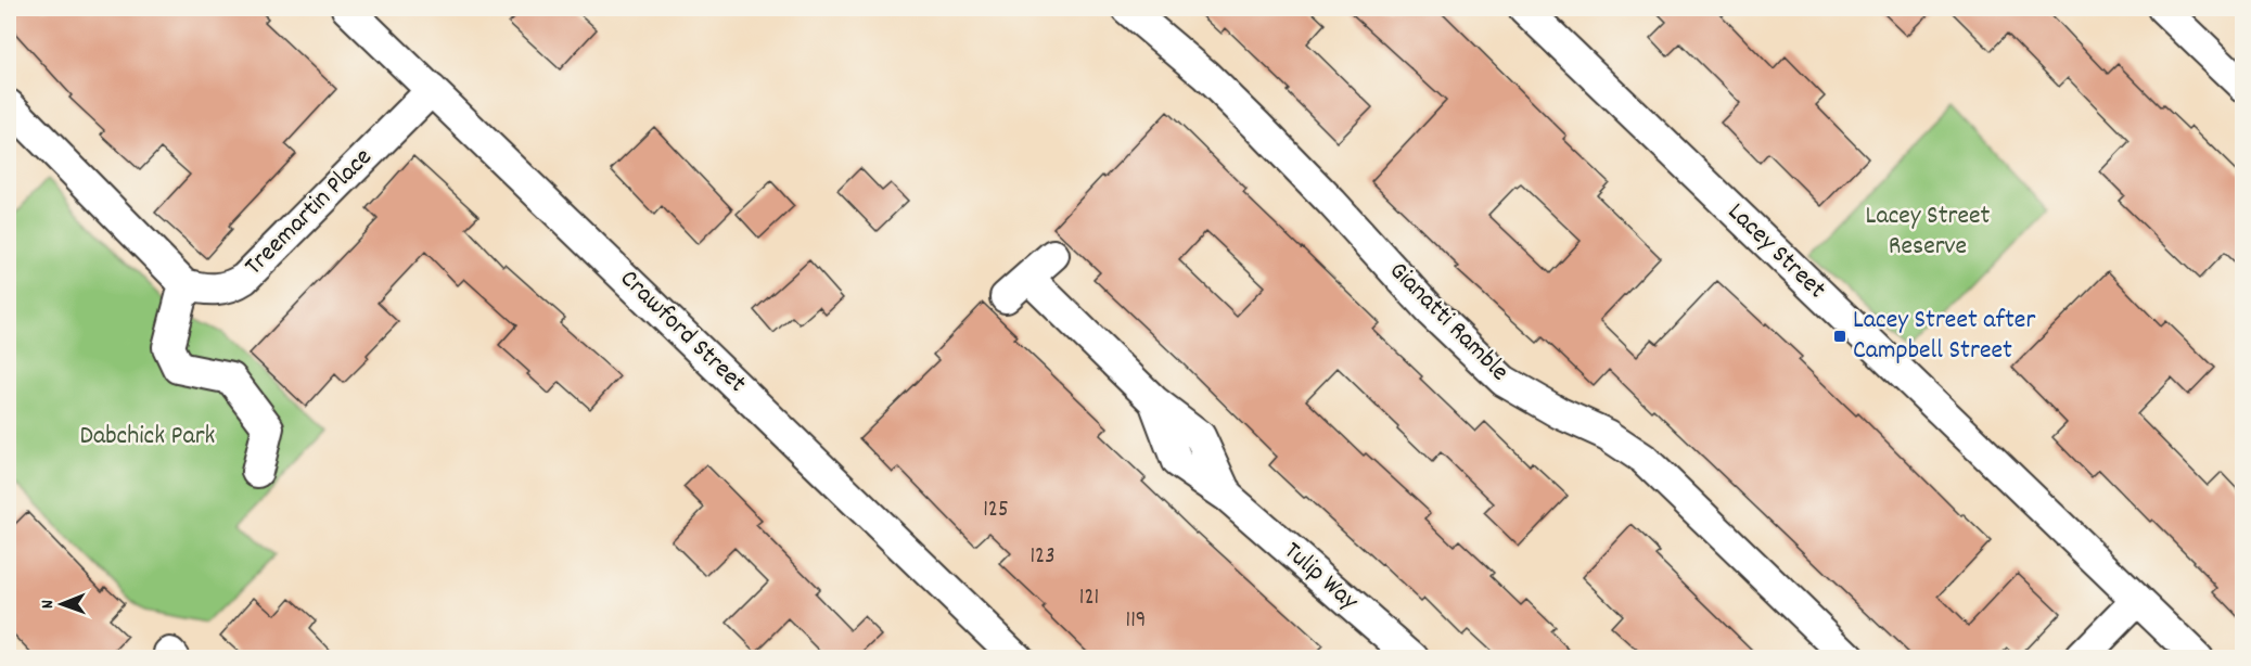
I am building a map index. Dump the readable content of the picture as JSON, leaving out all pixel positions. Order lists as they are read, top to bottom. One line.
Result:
{"streets":{"street":["Treemartin Place","Lacey Street","Gianatti Ramble","Crawford Street","Tulip Way"]},"crossings":[["Treemartin Place","Crawford Street"]],"parks":["Lacey Street Reserve","Dabchick Park"],"places":{"transit":["Lacey Street after Campbell Street"]},"house_numbers":["125","123","121","119"],"north":"left"}
